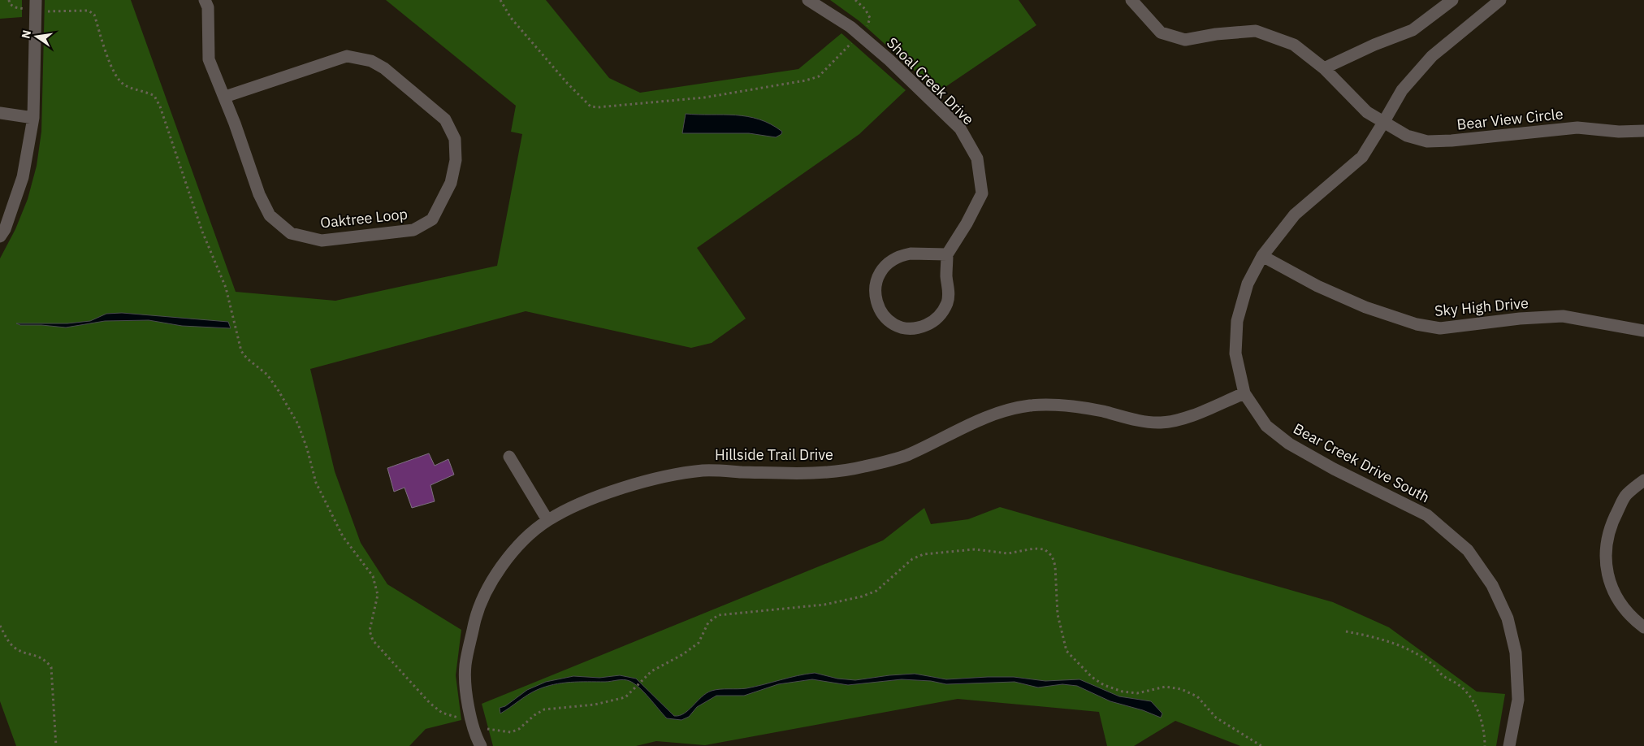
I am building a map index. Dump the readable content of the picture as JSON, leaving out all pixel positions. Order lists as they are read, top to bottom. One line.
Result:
{"streets":{"street":["Shoal Creek Drive","Bear View Circle","Oaktree Loop","Sky High Drive","Hillside Trail Drive","Bear Creek Drive South"]},"crossings":[["Bear View Circle","Bear Creek Drive South"],["Sky High Drive","Bear Creek Drive South"],["Hillside Trail Drive","Bear Creek Drive South"]],"north":"left"}
